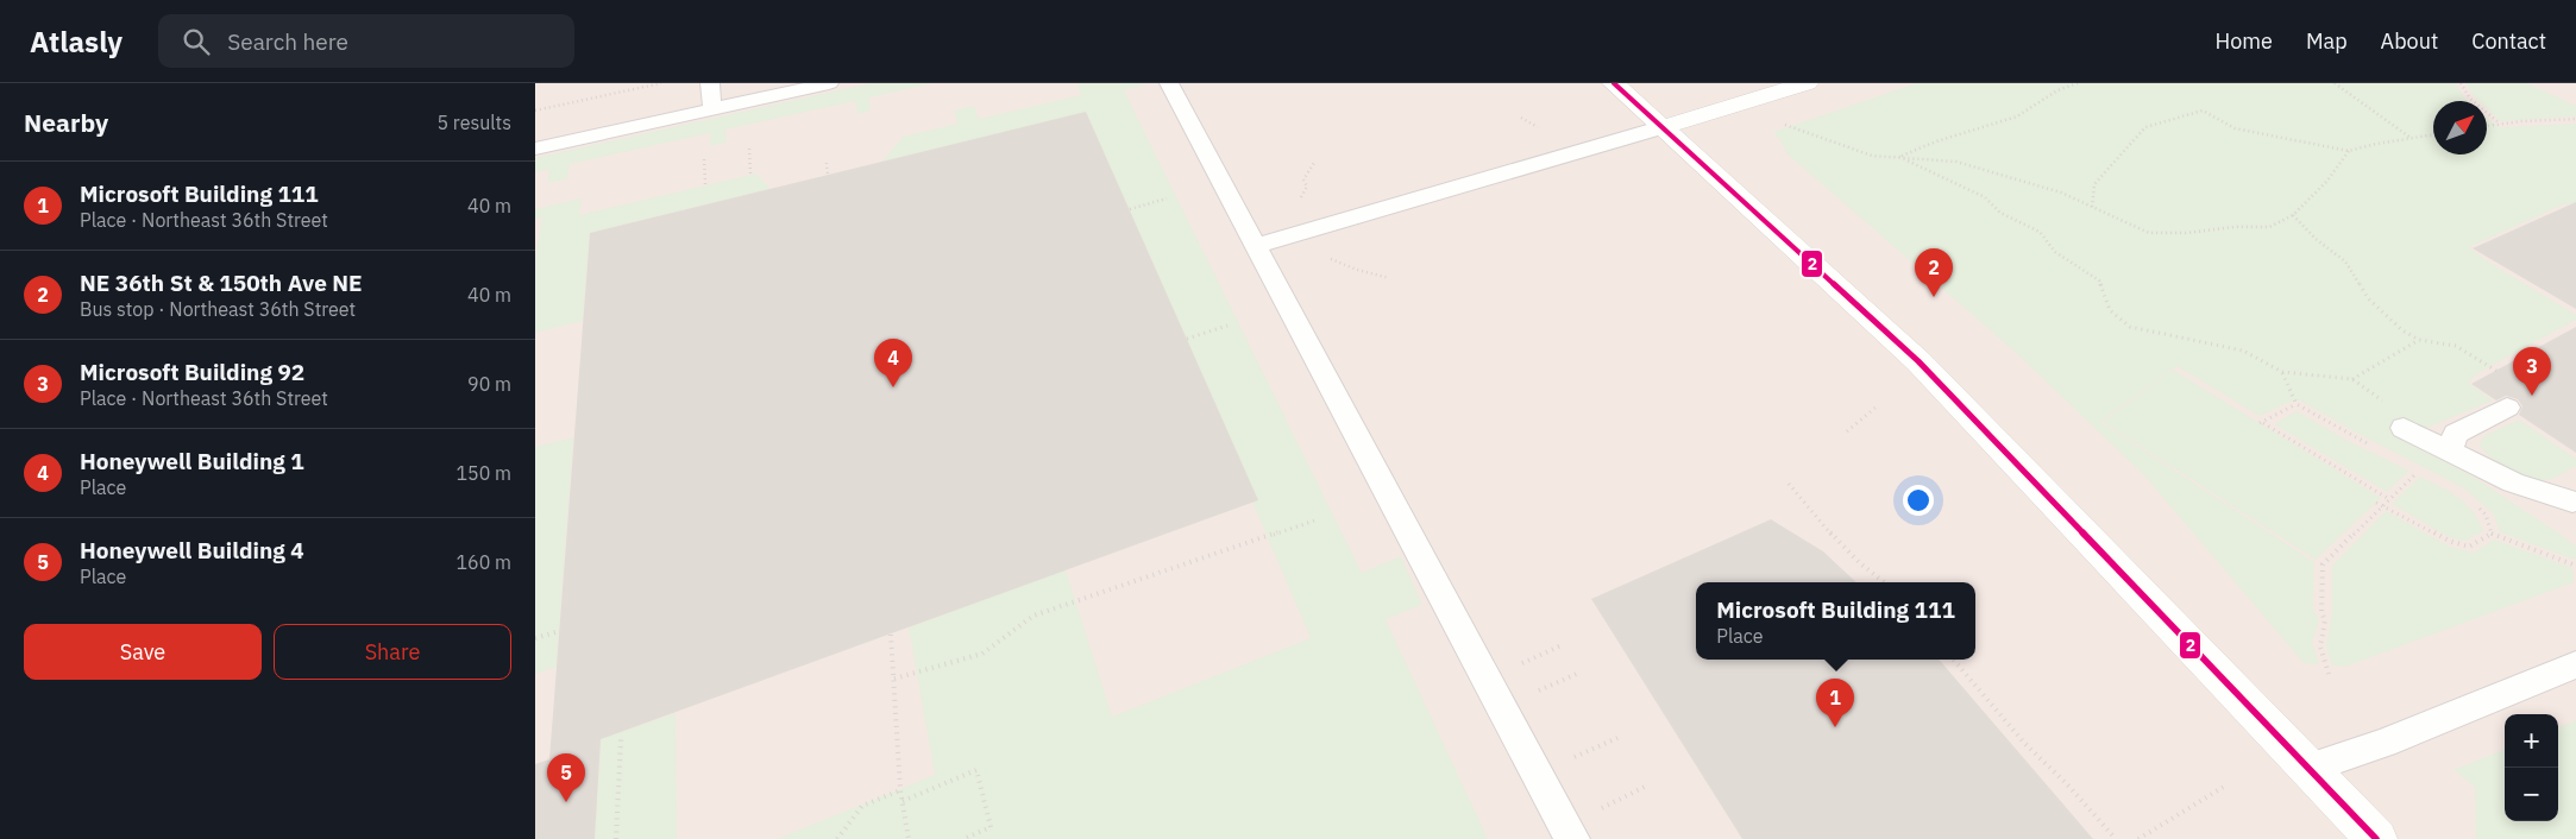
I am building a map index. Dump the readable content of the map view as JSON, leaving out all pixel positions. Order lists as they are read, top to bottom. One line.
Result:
{"lines":["transit line 2"],"north":"top right","page":{"header":"Atlasly","search":"Search here","nav":["Home","Map","About","Contact"],"heading":["Nearby","5 results"],"list":[{"mark":"1","name":"Microsoft Building 111","note":"Place · Northeast 36th Street","value":"40 m"},{"mark":"2","name":"NE 36th St & 150th Ave NE","note":"Bus stop · Northeast 36th Street","value":"40 m"},{"mark":"3","name":"Microsoft Building 92","note":"Place · Northeast 36th Street","value":"90 m"},{"mark":"4","name":"Honeywell Building 1","note":"Place","value":"150 m"},{"mark":"5","name":"Honeywell Building 4","note":"Place","value":"160 m"}],"pins":["2","4","3","1","5"],"popup":["Microsoft Building 111","Place"],"buttons":["Save","Share"],"map_buttons":["+","−"]}}
